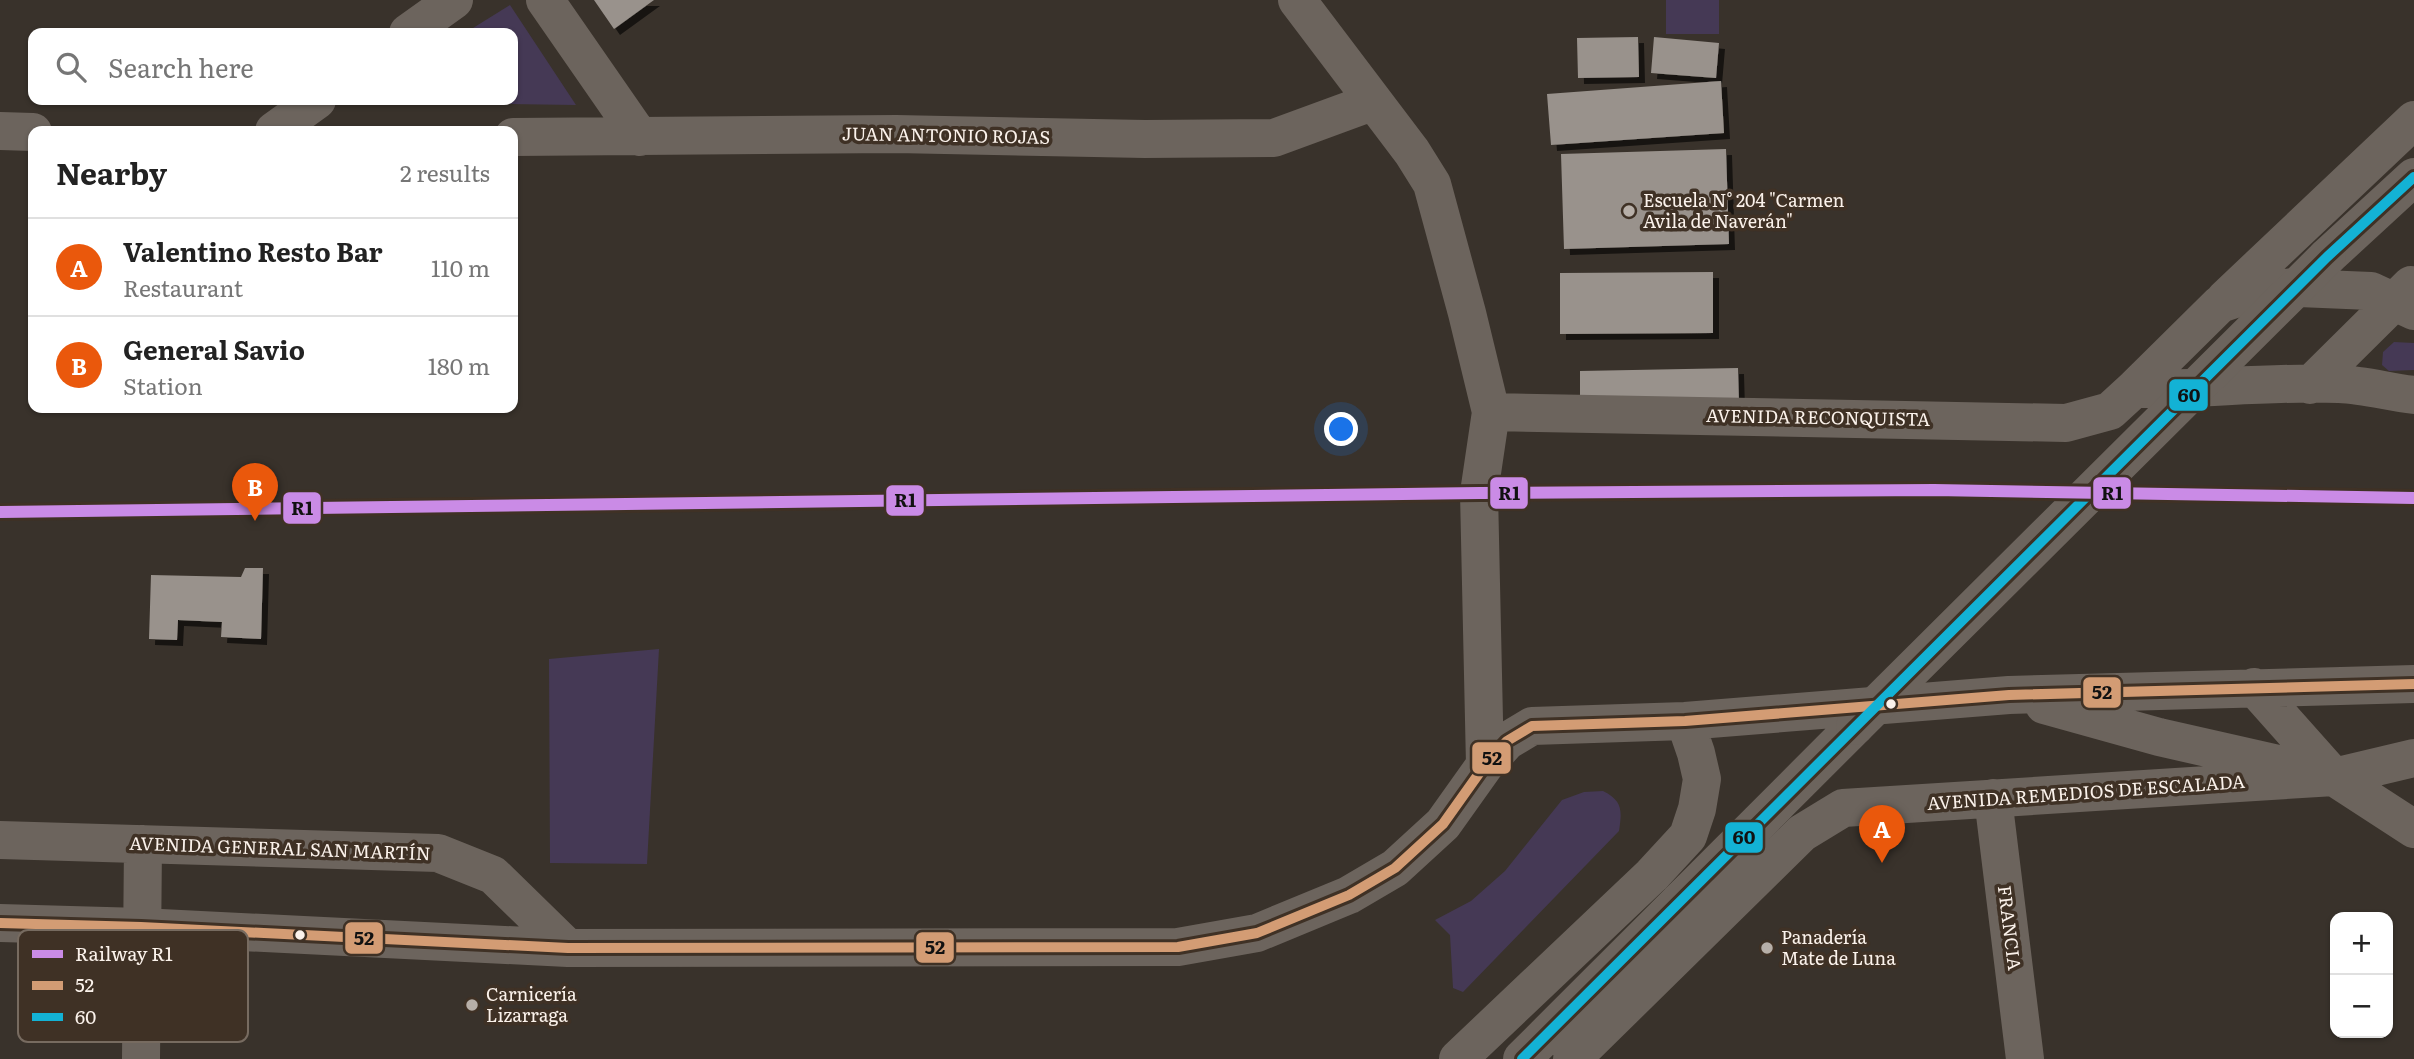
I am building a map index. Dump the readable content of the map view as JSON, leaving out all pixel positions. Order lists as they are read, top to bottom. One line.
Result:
{"streets":{"street":["JUAN ANTONIO ROJAS","AVENIDA RECONQUISTA","AVENIDA REMEDIOS DE ESCALADA","AVENIDA GENERAL SAN MARTÍN","FRANCIA"]},"crossings":[["AVENIDA REMEDIOS DE ESCALADA","FRANCIA"]],"places":["Escuela N° 204 \"Carmen Avila de Naverán\"","Panadería Mate de Luna","Carnicería Lizarraga"],"lines":["transit line 60","rail line R1","transit line 52"],"legend":["Railway R1","52","60"],"page":{"search":"Search here","heading":["Nearby","2 results"],"list":[{"mark":"A","name":"Valentino Resto Bar","note":"Restaurant","value":"110 m"},{"mark":"B","name":"General Savio","note":"Station","value":"180 m"}],"pins":["B","A"],"map_buttons":["+","−"]}}
